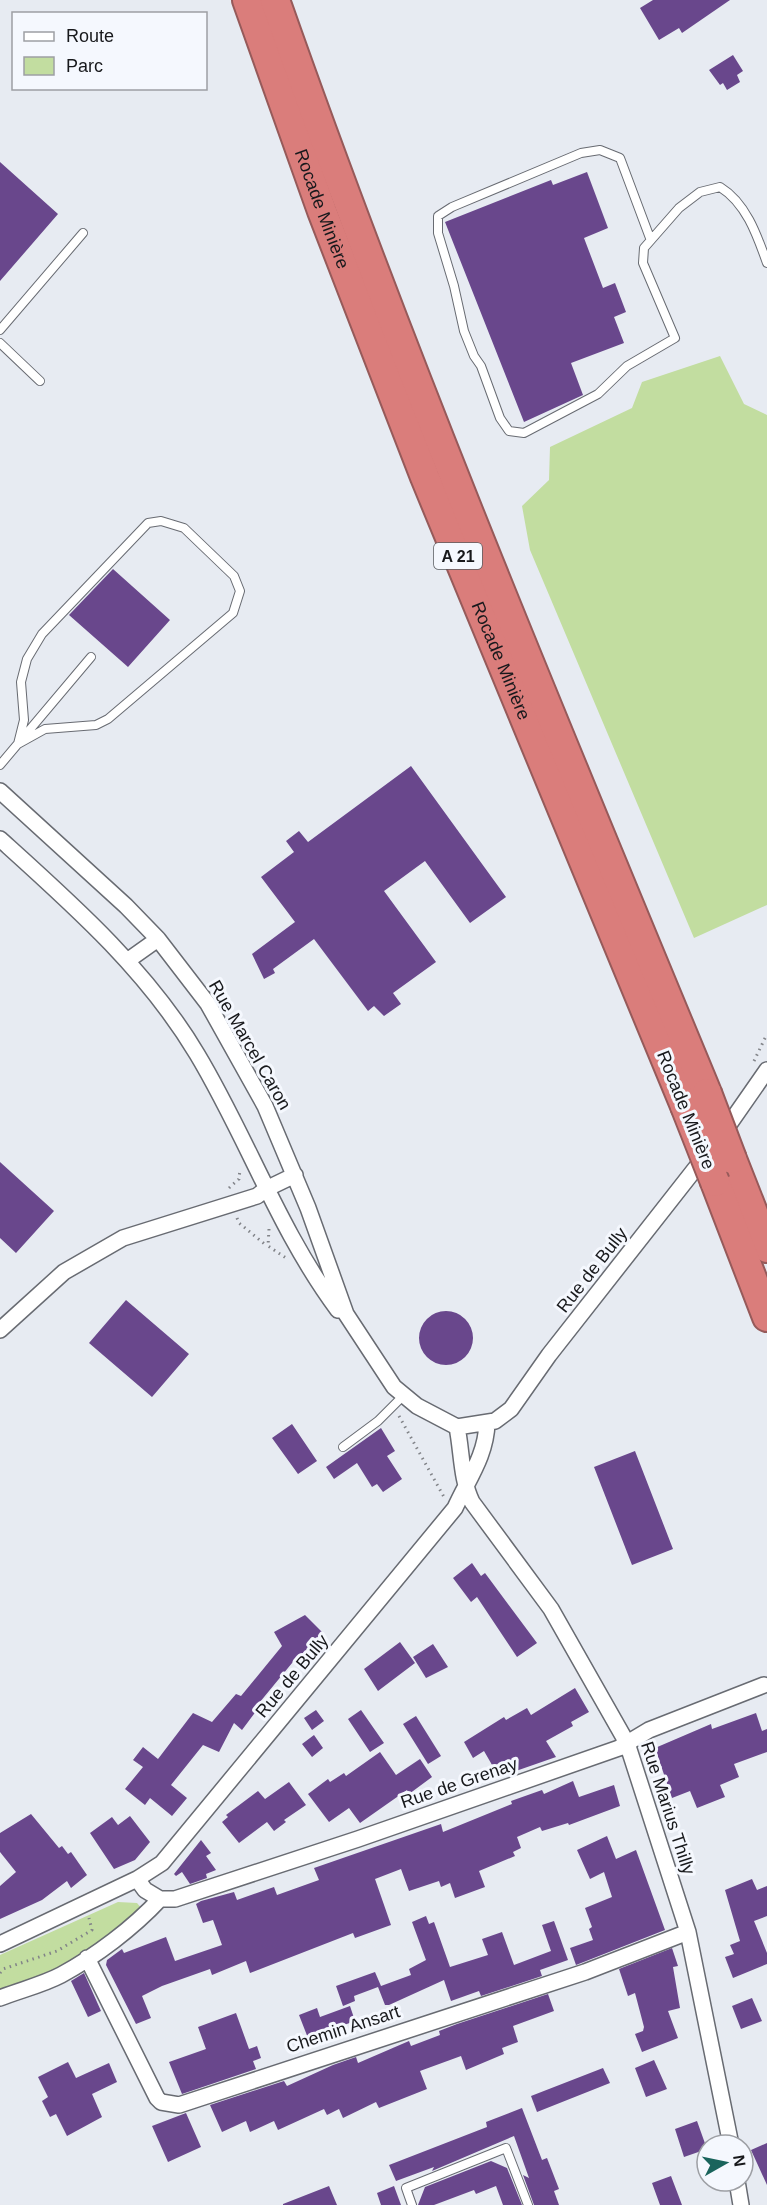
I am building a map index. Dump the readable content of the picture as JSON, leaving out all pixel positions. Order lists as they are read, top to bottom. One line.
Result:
{"streets":{"highway":["Rocade Minière","A 21"],"street":["Rue Marcel Caron","Rue de Bully","Rue de Grenay","Rue Marius Thilly","Chemin Ansart"]},"crossings":[["Rue de Bully","Rue Marius Thilly"],["Rue de Grenay","Rue Marius Thilly"],["Rue Marius Thilly","Chemin Ansart"]],"legend":["Route","Parc"],"north":"right"}
